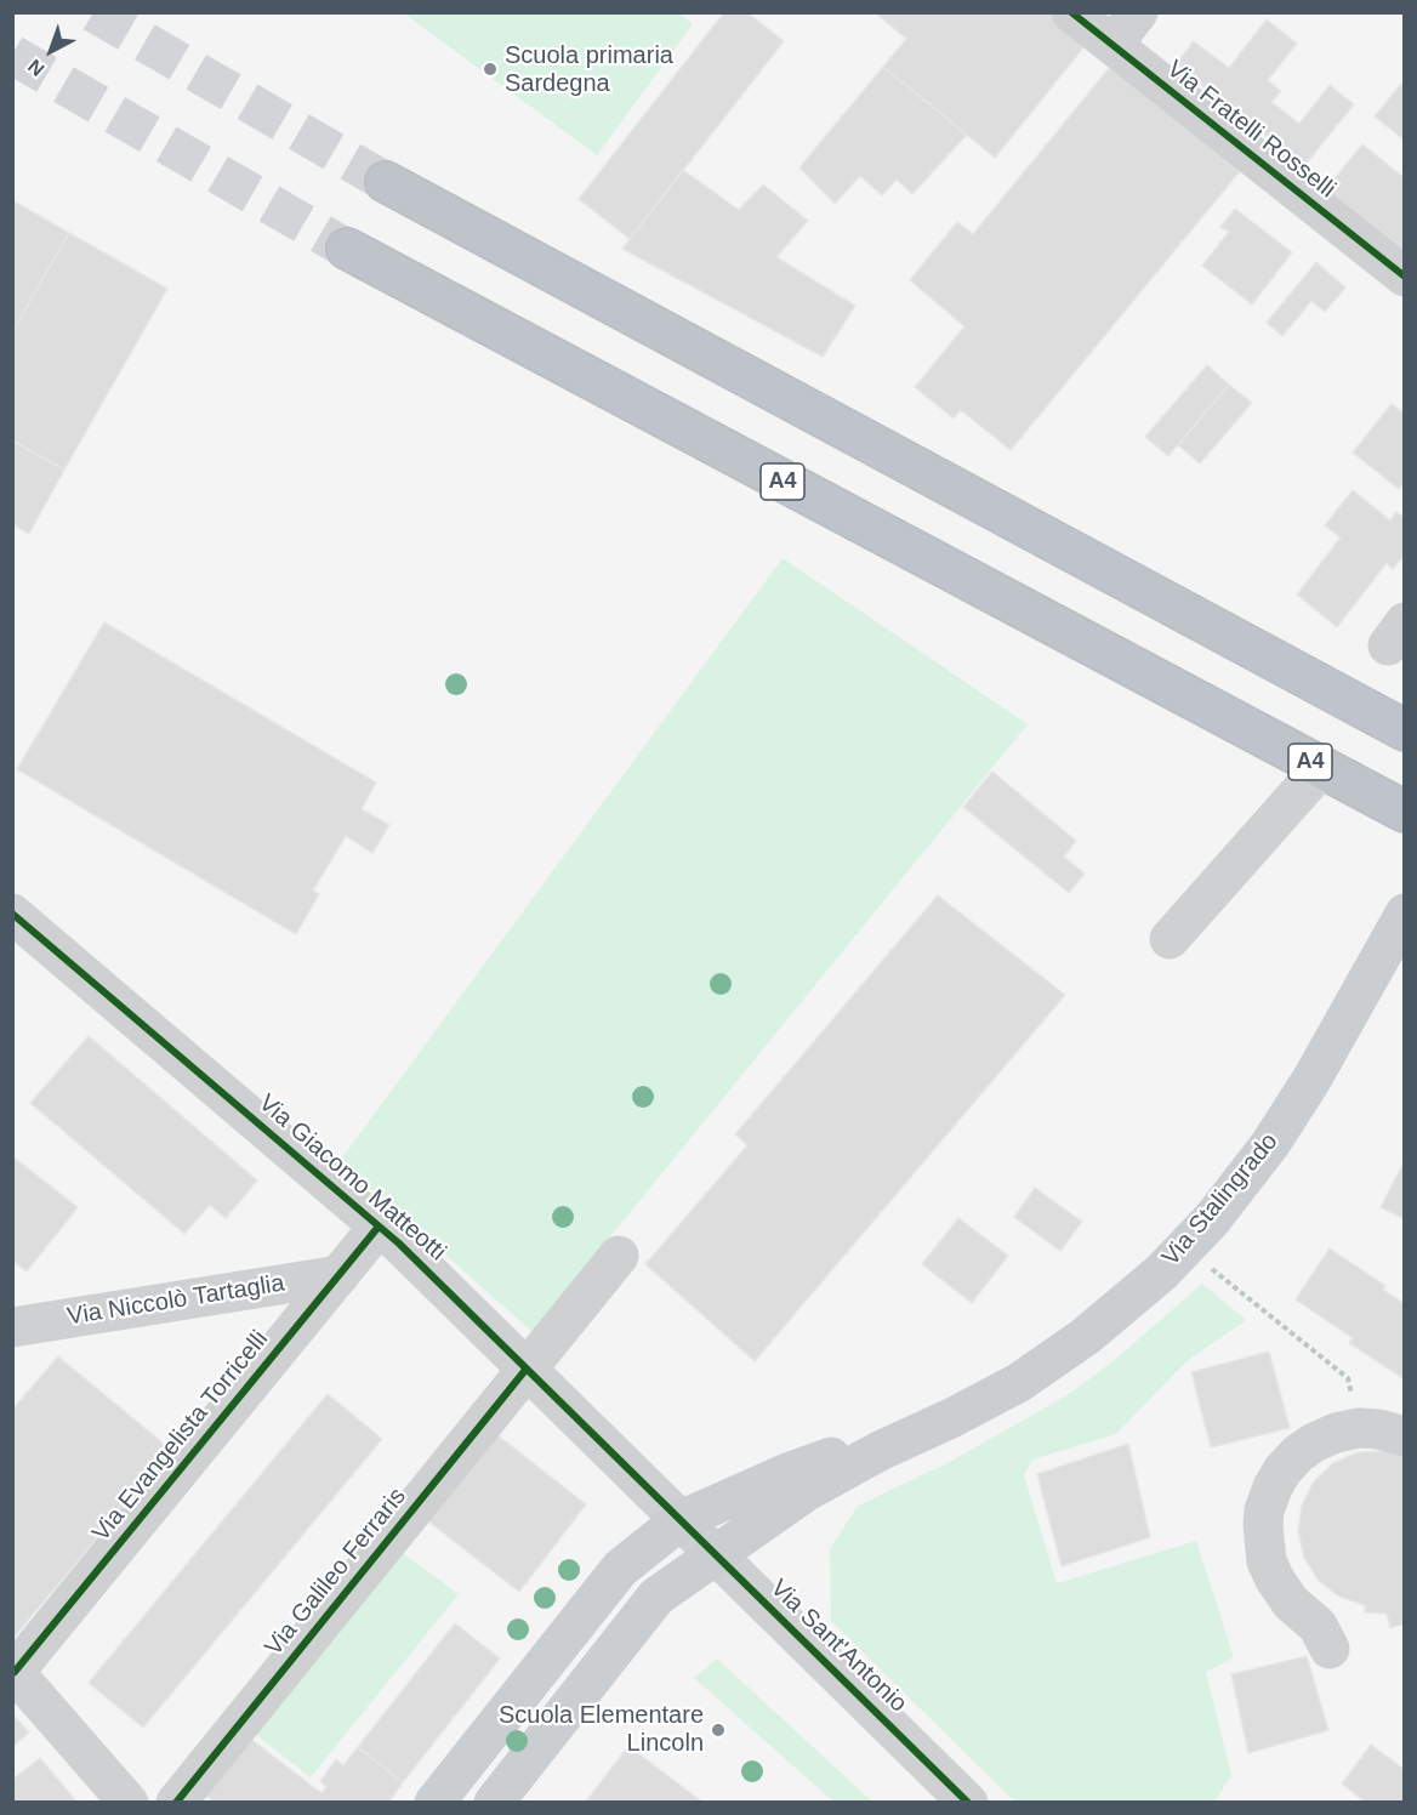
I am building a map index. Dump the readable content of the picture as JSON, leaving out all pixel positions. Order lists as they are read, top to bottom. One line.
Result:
{"streets":{"highway":["A4"],"main road":["Via Stalingrado"],"street":["Via Fratelli Rosselli","Via Giacomo Matteotti","Via Niccolò Tartaglia","Via Evangelista Torricelli","Via Galileo Ferraris","Via Sant'Antonio"]},"crossings":[["Via Giacomo Matteotti","Via Stalingrado"],["Via Giacomo Matteotti","Via Evangelista Torricelli"],["Via Giacomo Matteotti","Via Galileo Ferraris"],["Via Giacomo Matteotti","Via Sant'Antonio"],["Via Stalingrado","Via Sant'Antonio"],["Via Niccolò Tartaglia","Via Evangelista Torricelli"]],"places":["Scuola primaria Sardegna","Scuola Elementare Lincoln"],"north":"bottom left"}
